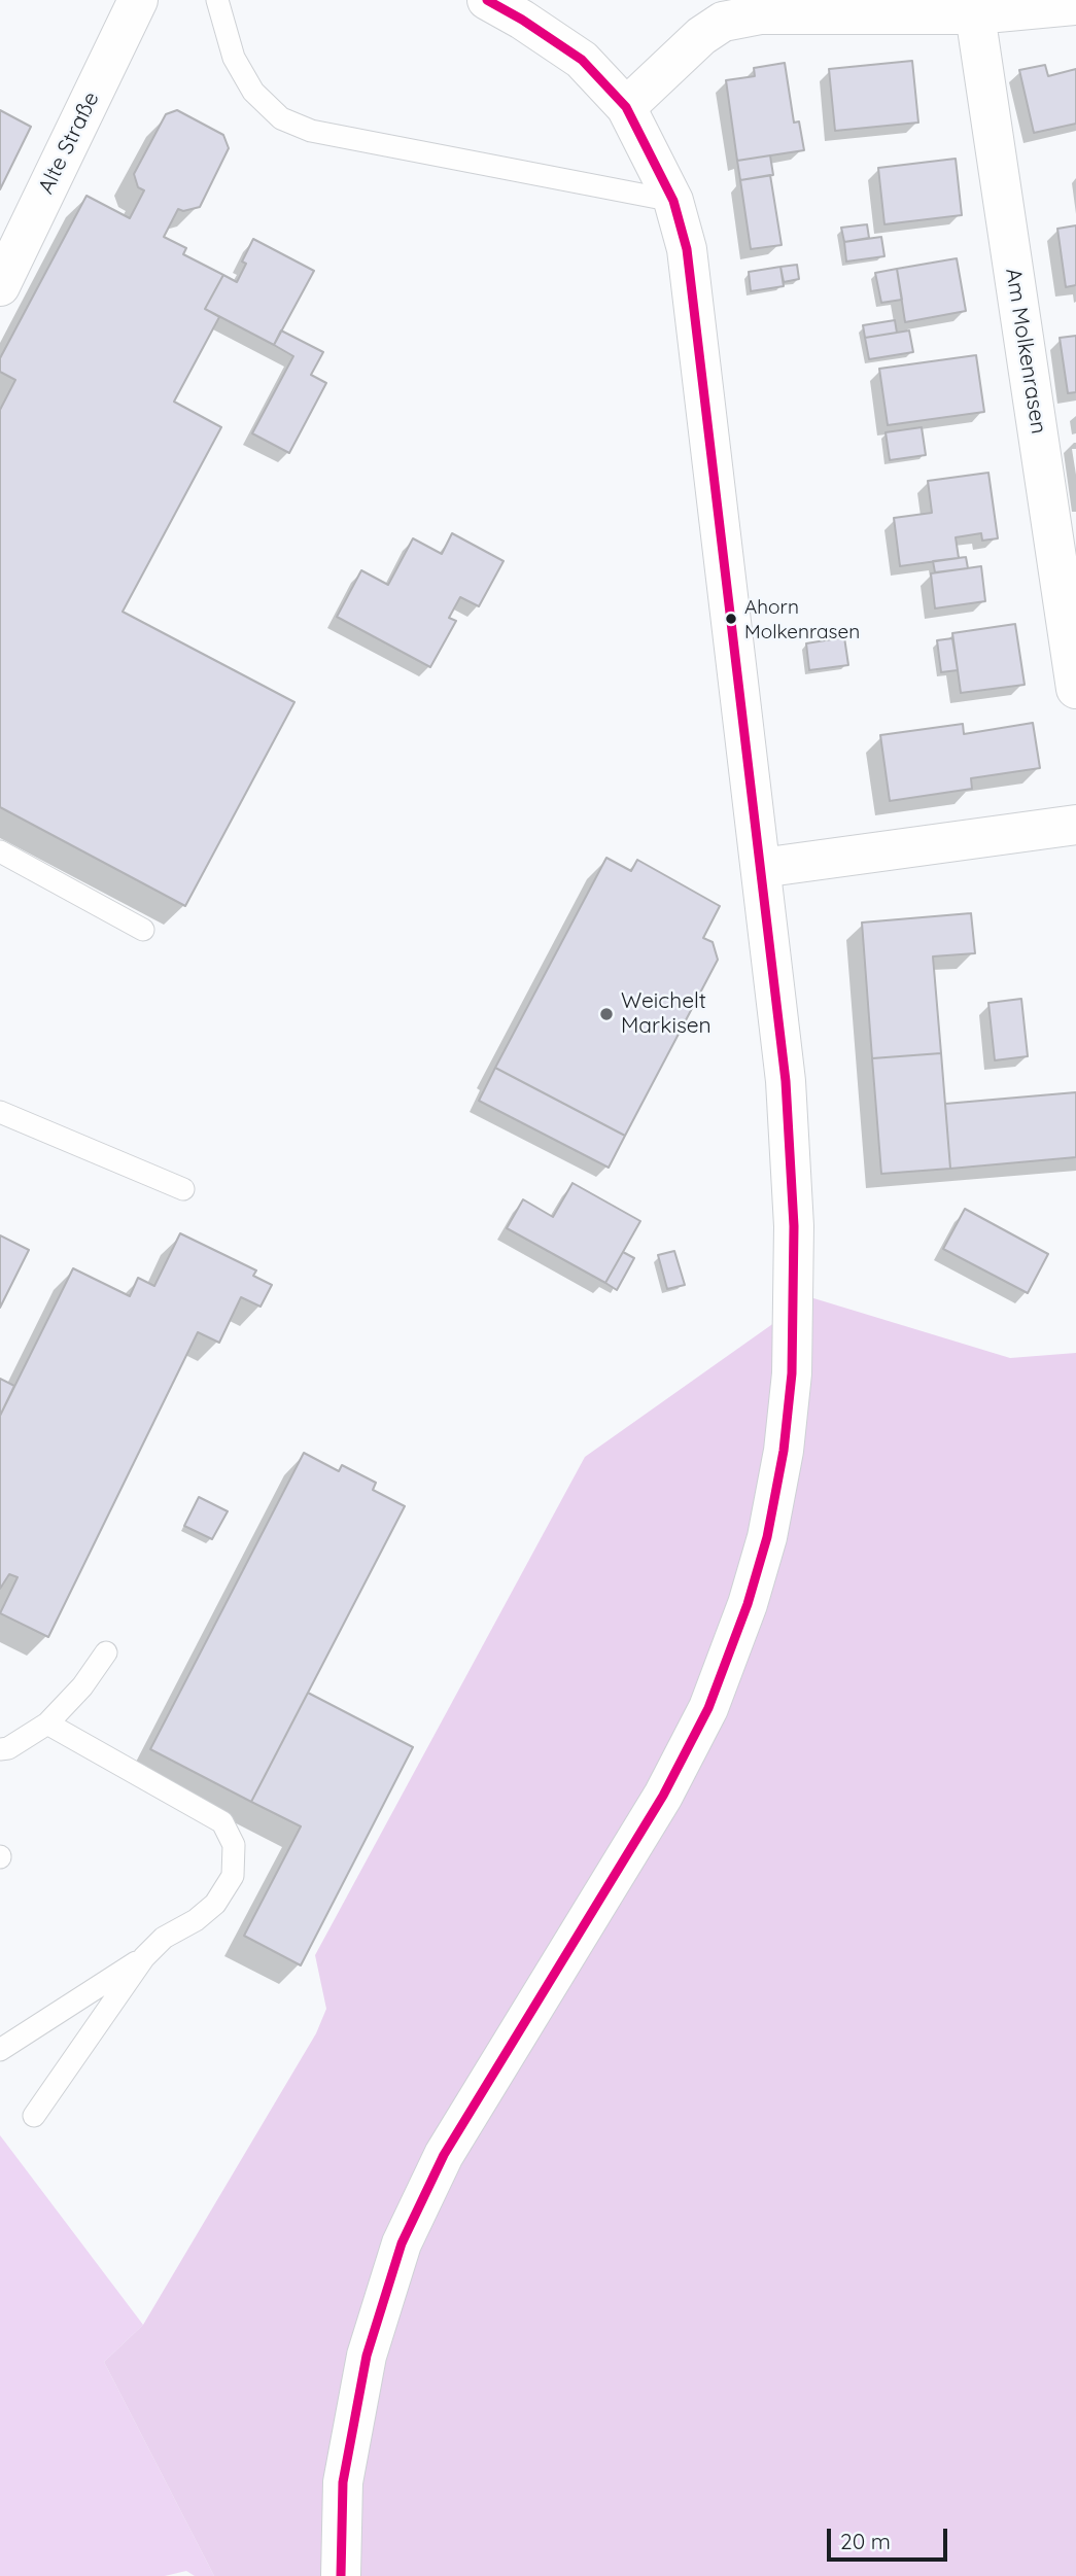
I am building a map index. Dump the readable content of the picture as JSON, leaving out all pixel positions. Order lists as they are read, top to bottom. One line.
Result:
{"streets":{"street":["Alte Straße","Am Molkenrasen"]},"places":["Ahorn Molkenrasen","Weichelt Markisen"],"scale_bar":"20 m"}
